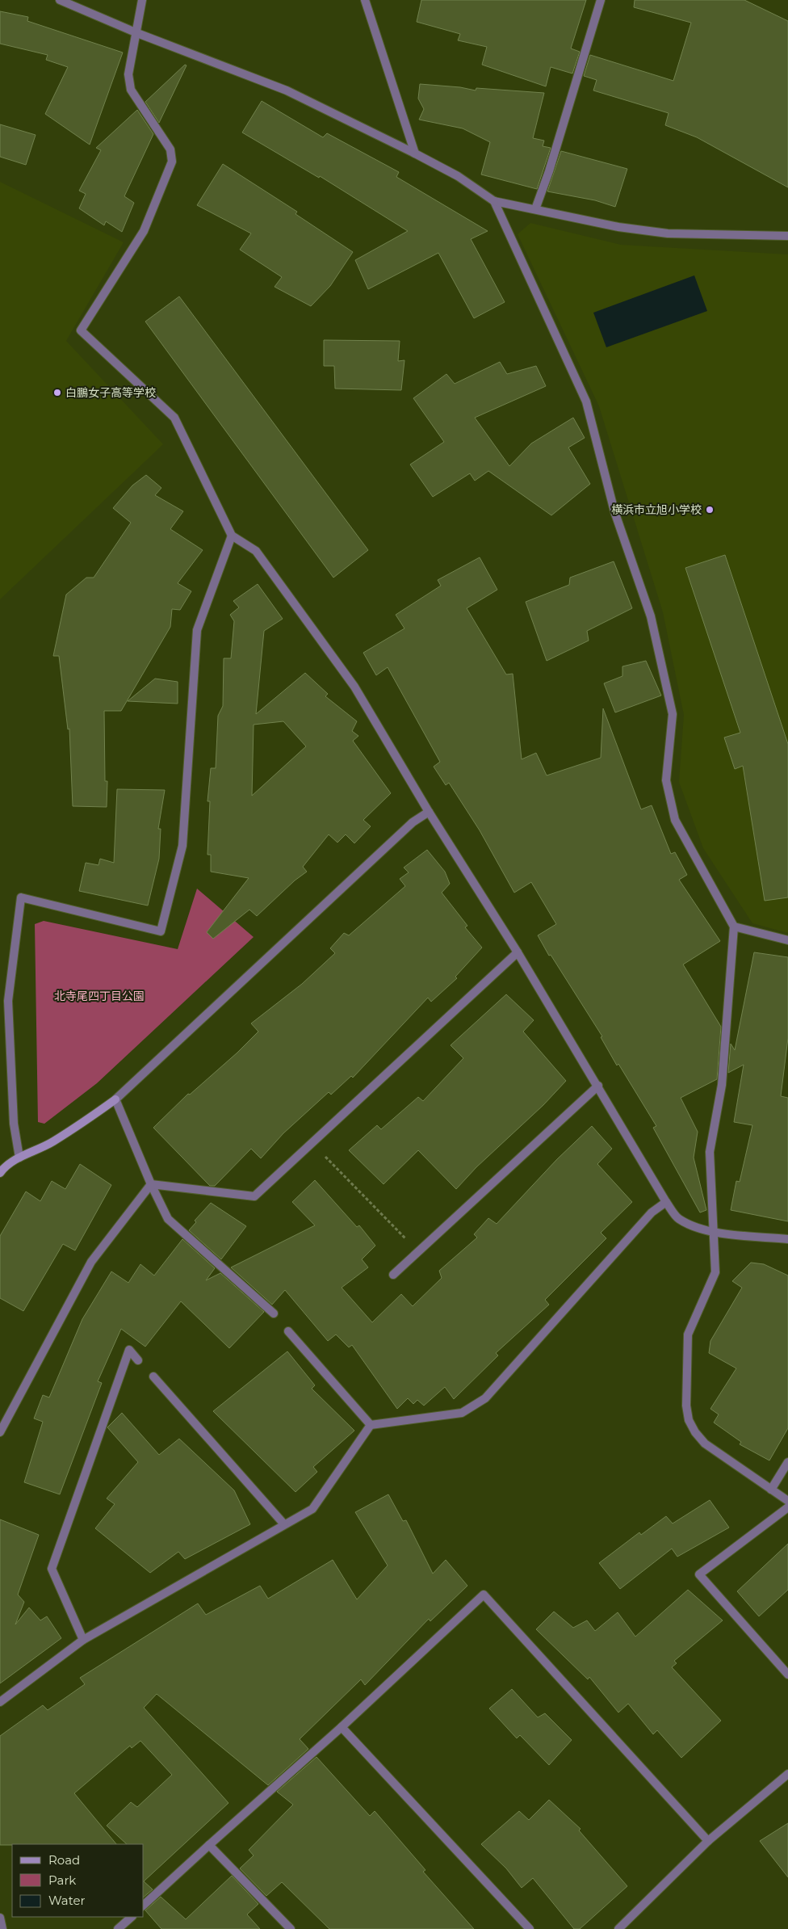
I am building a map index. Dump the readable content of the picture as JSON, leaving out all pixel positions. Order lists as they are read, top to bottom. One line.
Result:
{"parks":["北寺尾四丁目公園"],"places":["白鵬女子高等学校","横浜市立旭小学校"],"legend":["Road","Park","Water"]}
